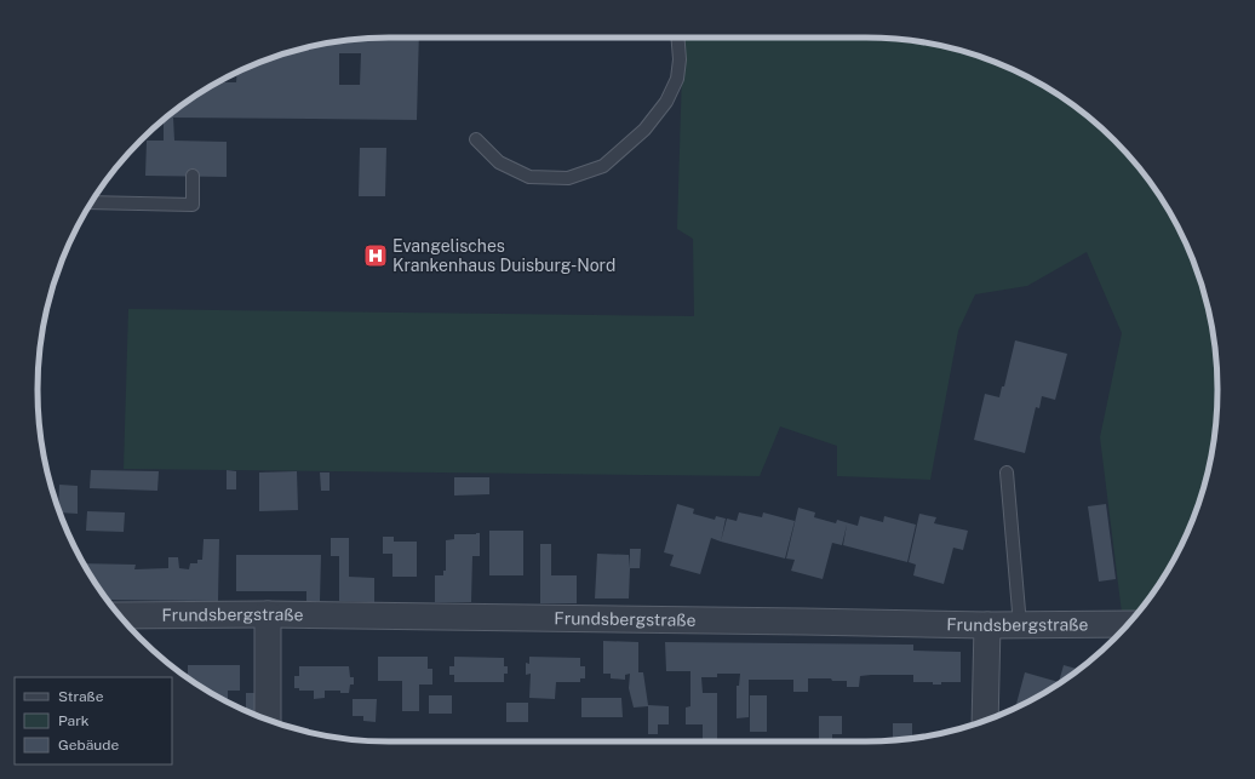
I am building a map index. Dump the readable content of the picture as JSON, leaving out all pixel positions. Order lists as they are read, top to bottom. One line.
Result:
{"streets":{"street":["Frundsbergstraße"]},"places":{"hospital":["Evangelisches Krankenhaus Duisburg-Nord"]},"legend":["Straße","Park","Gebäude"]}
